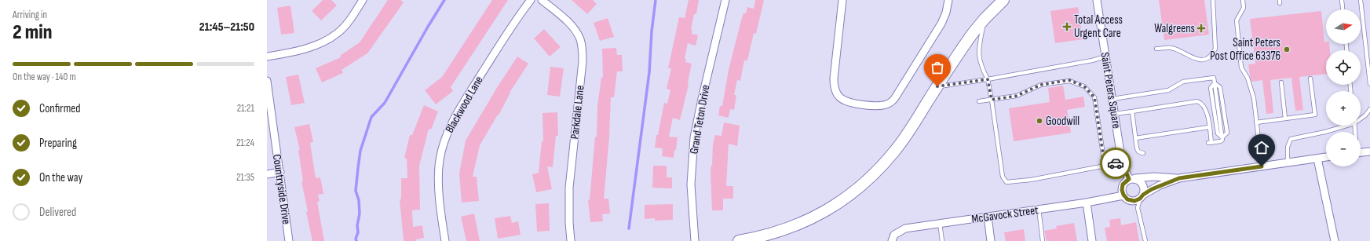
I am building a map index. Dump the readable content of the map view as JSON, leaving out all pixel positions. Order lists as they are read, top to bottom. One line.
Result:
{"streets":{"street":["Saint Peters Square","Blackwood Lane","Parkdale Lane","Grand Teton Drive","Countryside Drive","McGavock Street"]},"crossings":[["Saint Peters Square","McGavock Street"]],"places":{"health":["Total Access Urgent Care","Walgreens"],"other":["Saint Peters Post Office 63376","Goodwill"]},"north":"right","page":{"heading":["2 min","Arriving in","21:45–21:50"],"map_buttons":["+","−"],"bar":"On the way · 140 m","list":[["Confirmed","21:21"],["Preparing","21:24"],["On the way","21:35"],"Delivered"]}}
